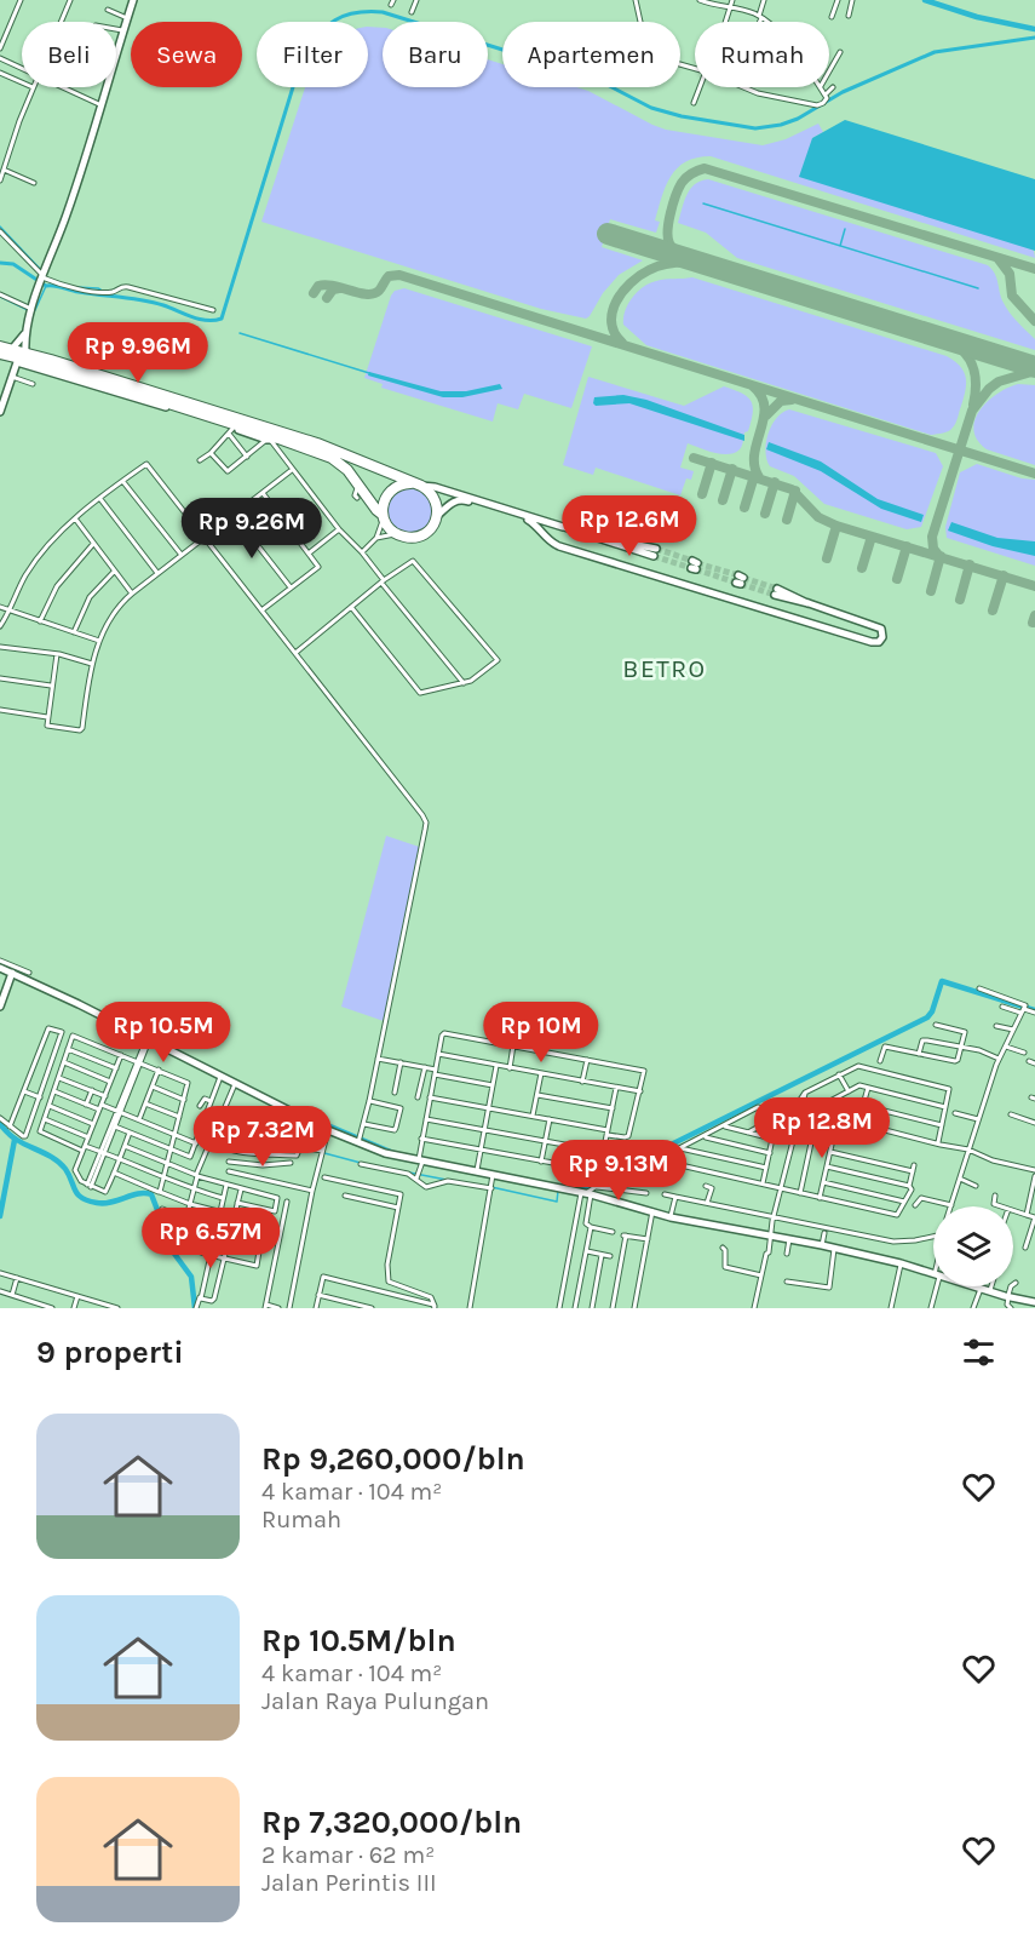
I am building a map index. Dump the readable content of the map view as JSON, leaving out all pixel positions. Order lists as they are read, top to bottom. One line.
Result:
{"districts":["BETRO"],"page":{"chip":["Beli","Sewa","Filter","Baru","Apartemen","Rumah"],"price":["Rp 9.96M","Rp 12.6M","Rp 9.26M","Rp 10.5M","Rp 10M","Rp 12.8M","Rp 7.32M","Rp 9.13M","Rp 6.57M"],"heading":"9 properti","list":[{"name":"Rp 9,260,000/bln","note":"4 kamar · 104 m² · Rumah"},{"name":"Rp 10.5M/bln","note":"4 kamar · 104 m² · Jalan Raya Pulungan"},{"name":"Rp 7,320,000/bln","note":"2 kamar · 62 m² · Jalan Perintis III"}]}}
